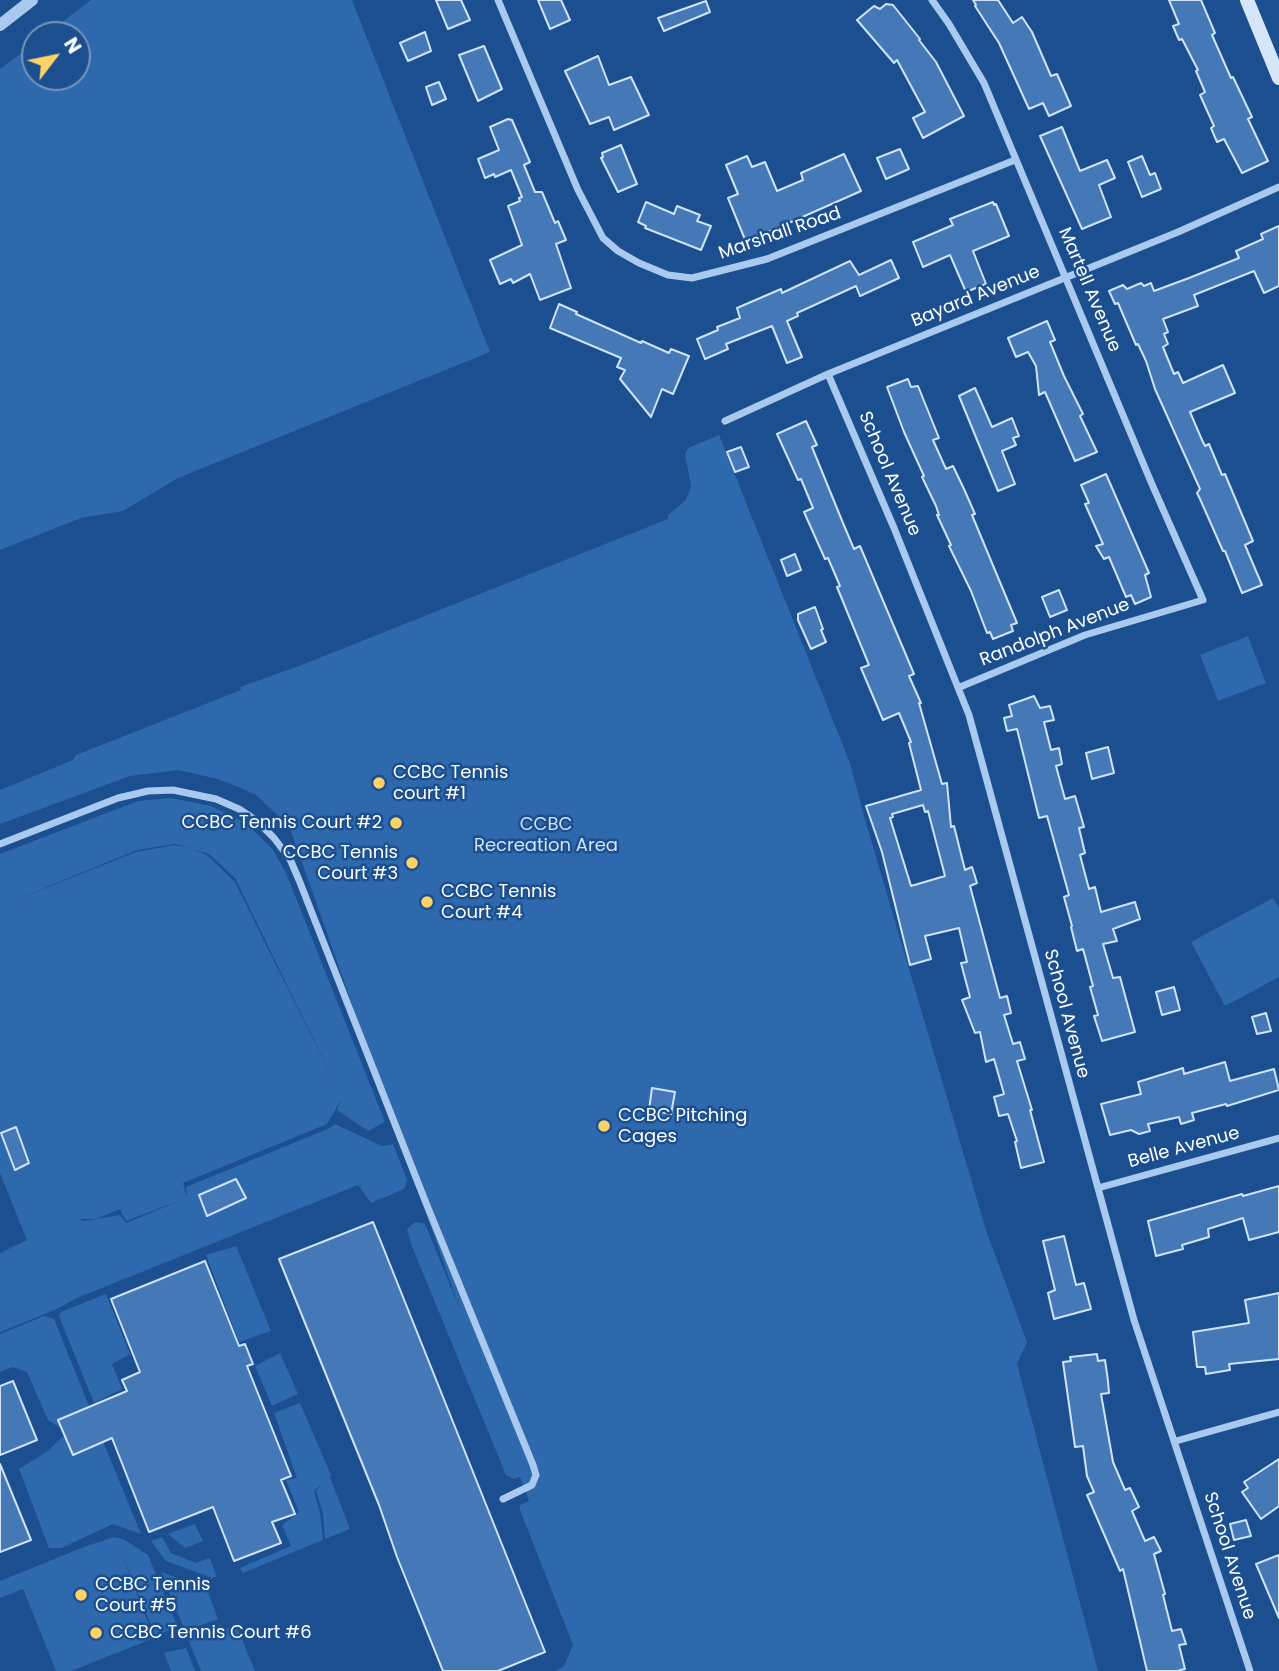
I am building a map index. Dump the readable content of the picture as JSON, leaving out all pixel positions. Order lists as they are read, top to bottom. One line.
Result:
{"streets":{"street":["Marshall Road","Martell Avenue","Bayard Avenue","School Avenue","Randolph Avenue","Belle Avenue"]},"crossings":[["Marshall Road","Martell Avenue"],["Martell Avenue","Bayard Avenue"],["Martell Avenue","Randolph Avenue"],["Bayard Avenue","School Avenue"],["School Avenue","Randolph Avenue"],["School Avenue","Belle Avenue"]],"parks":["CCBC Recreation Area"],"places":["CCBC Tennis court #1","CCBC Tennis Court #2","CCBC Tennis Court #3","CCBC Tennis Court #4","CCBC Pitching Cages","CCBC Tennis Court #5","CCBC Tennis Court #6"],"north":"top right"}
